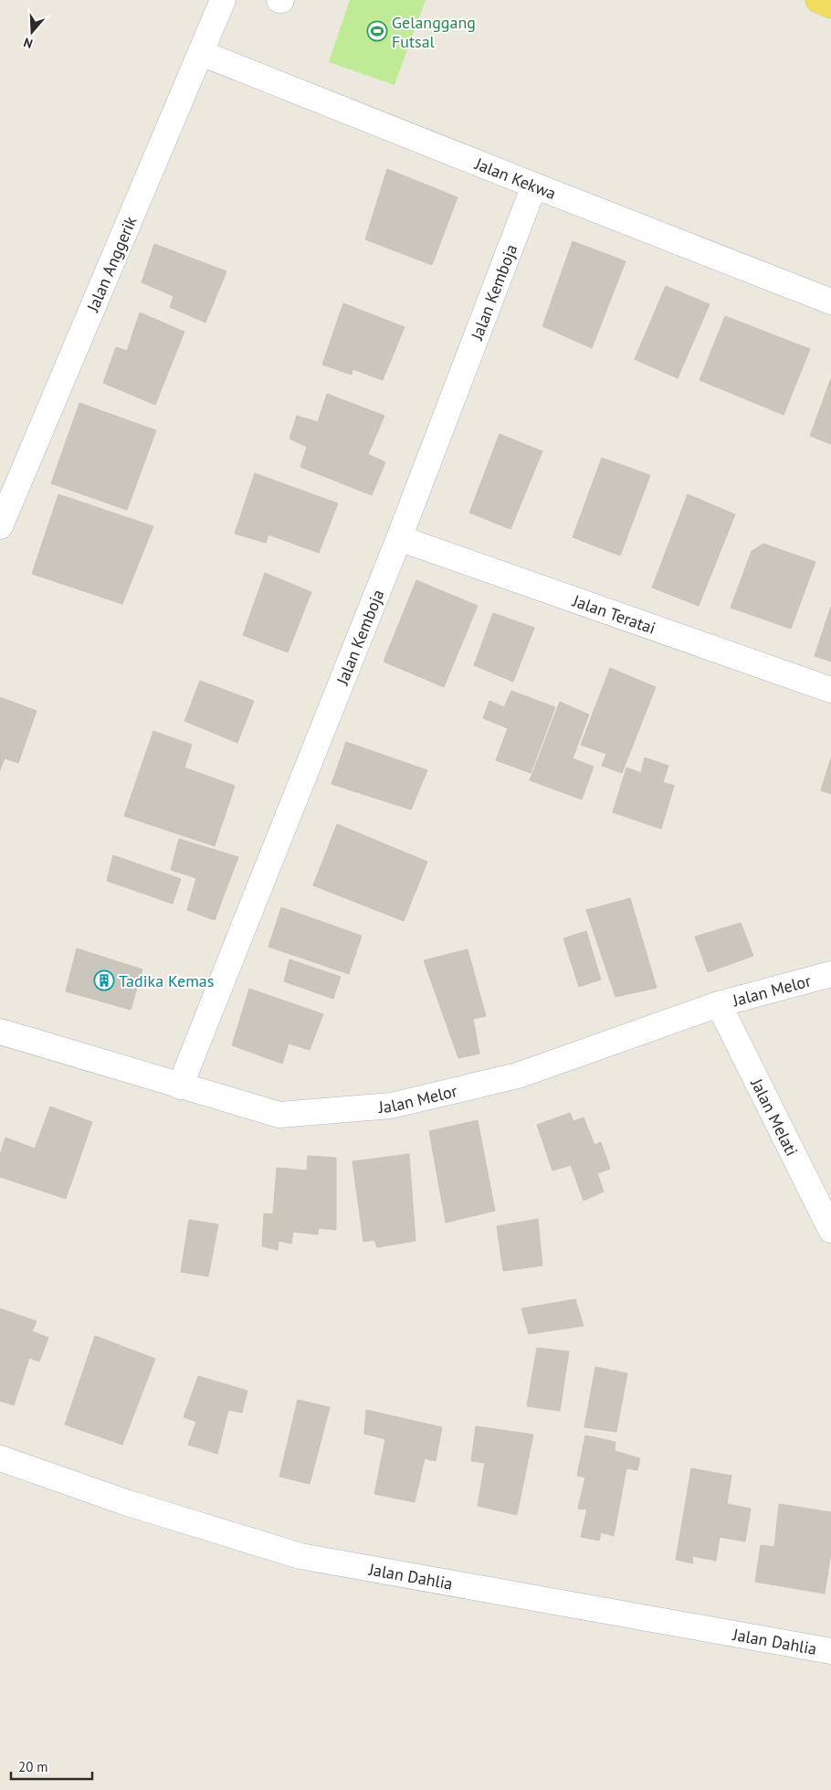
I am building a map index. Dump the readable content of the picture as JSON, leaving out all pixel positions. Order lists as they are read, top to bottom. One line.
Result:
{"streets":{"street":["Jalan Kekwa","Jalan Anggerik","Jalan Kemboja","Jalan Teratai","Jalan Melor","Jalan Melati","Jalan Dahlia"]},"crossings":[["Jalan Kekwa","Jalan Anggerik"],["Jalan Kekwa","Jalan Kemboja"],["Jalan Kemboja","Jalan Teratai"],["Jalan Kemboja","Jalan Melor"],["Jalan Melor","Jalan Melati"]],"places":{"sports":["Gelanggang Futsal"],"building":["Tadika Kemas"]},"scale_bar":"20 m","north":"bottom"}
